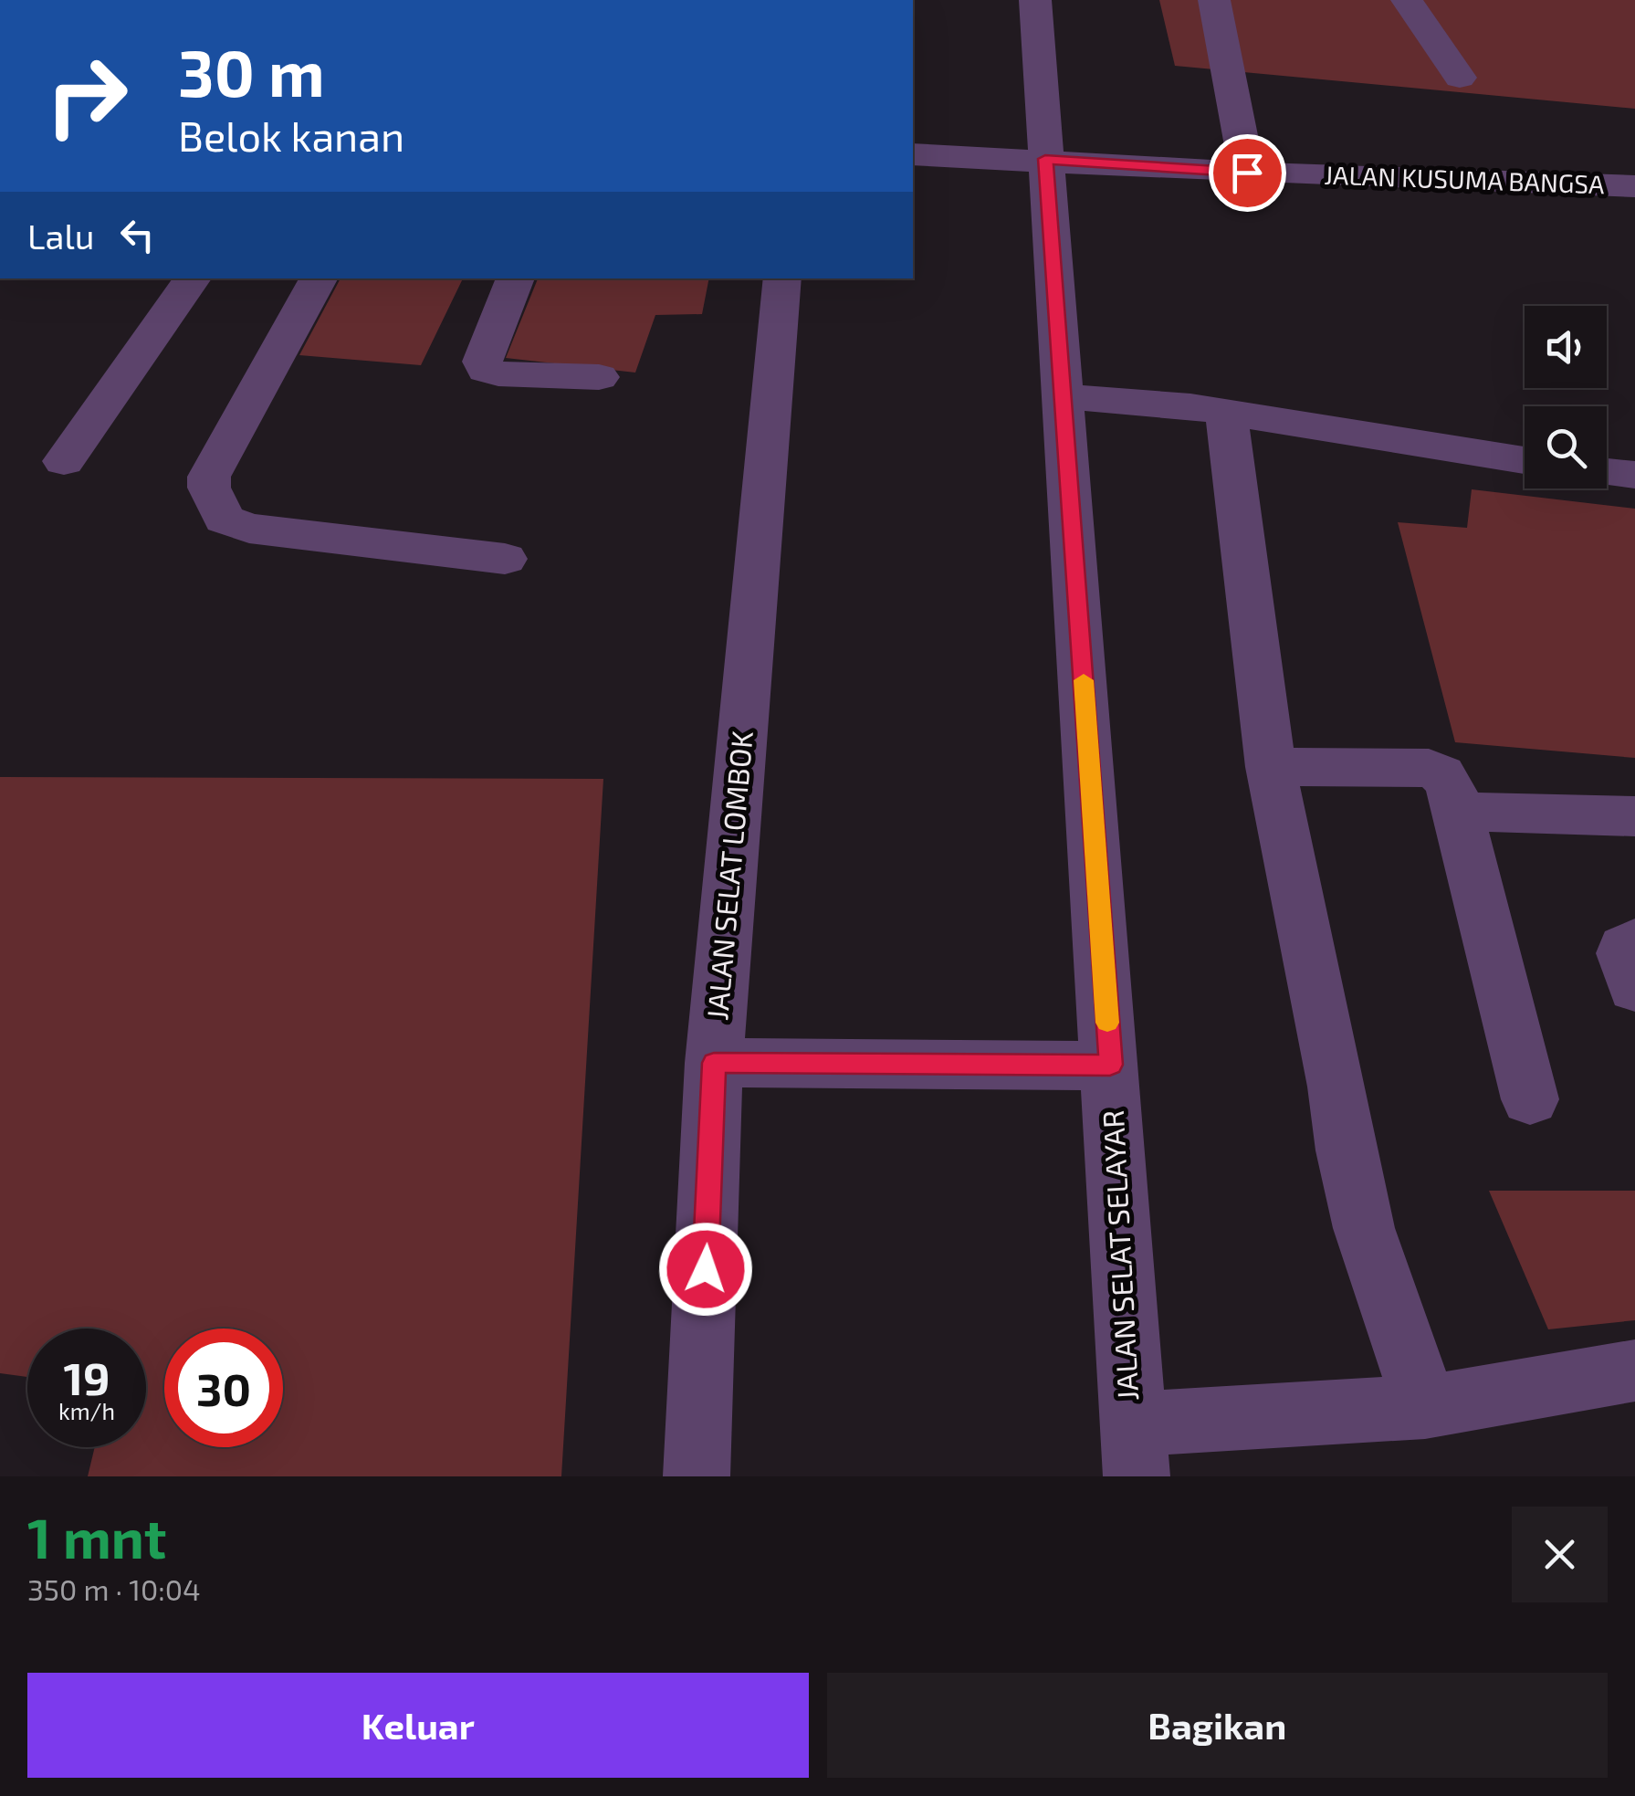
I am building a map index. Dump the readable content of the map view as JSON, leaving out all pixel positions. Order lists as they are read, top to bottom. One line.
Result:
{"streets":{"street":["JALAN KUSUMA BANGSA","JALAN SELAT LOMBOK","JALAN SELAT SELAYAR"]},"crossings":[["JALAN KUSUMA BANGSA","JALAN SELAT SELAYAR"]],"page":{"turn":["30 m","Belok kanan"],"then":"Lalu","speed":"19 km/h","limit":"30","heading":["1 mnt","350 m · 10:04"],"buttons":["Keluar","Bagikan"]}}
